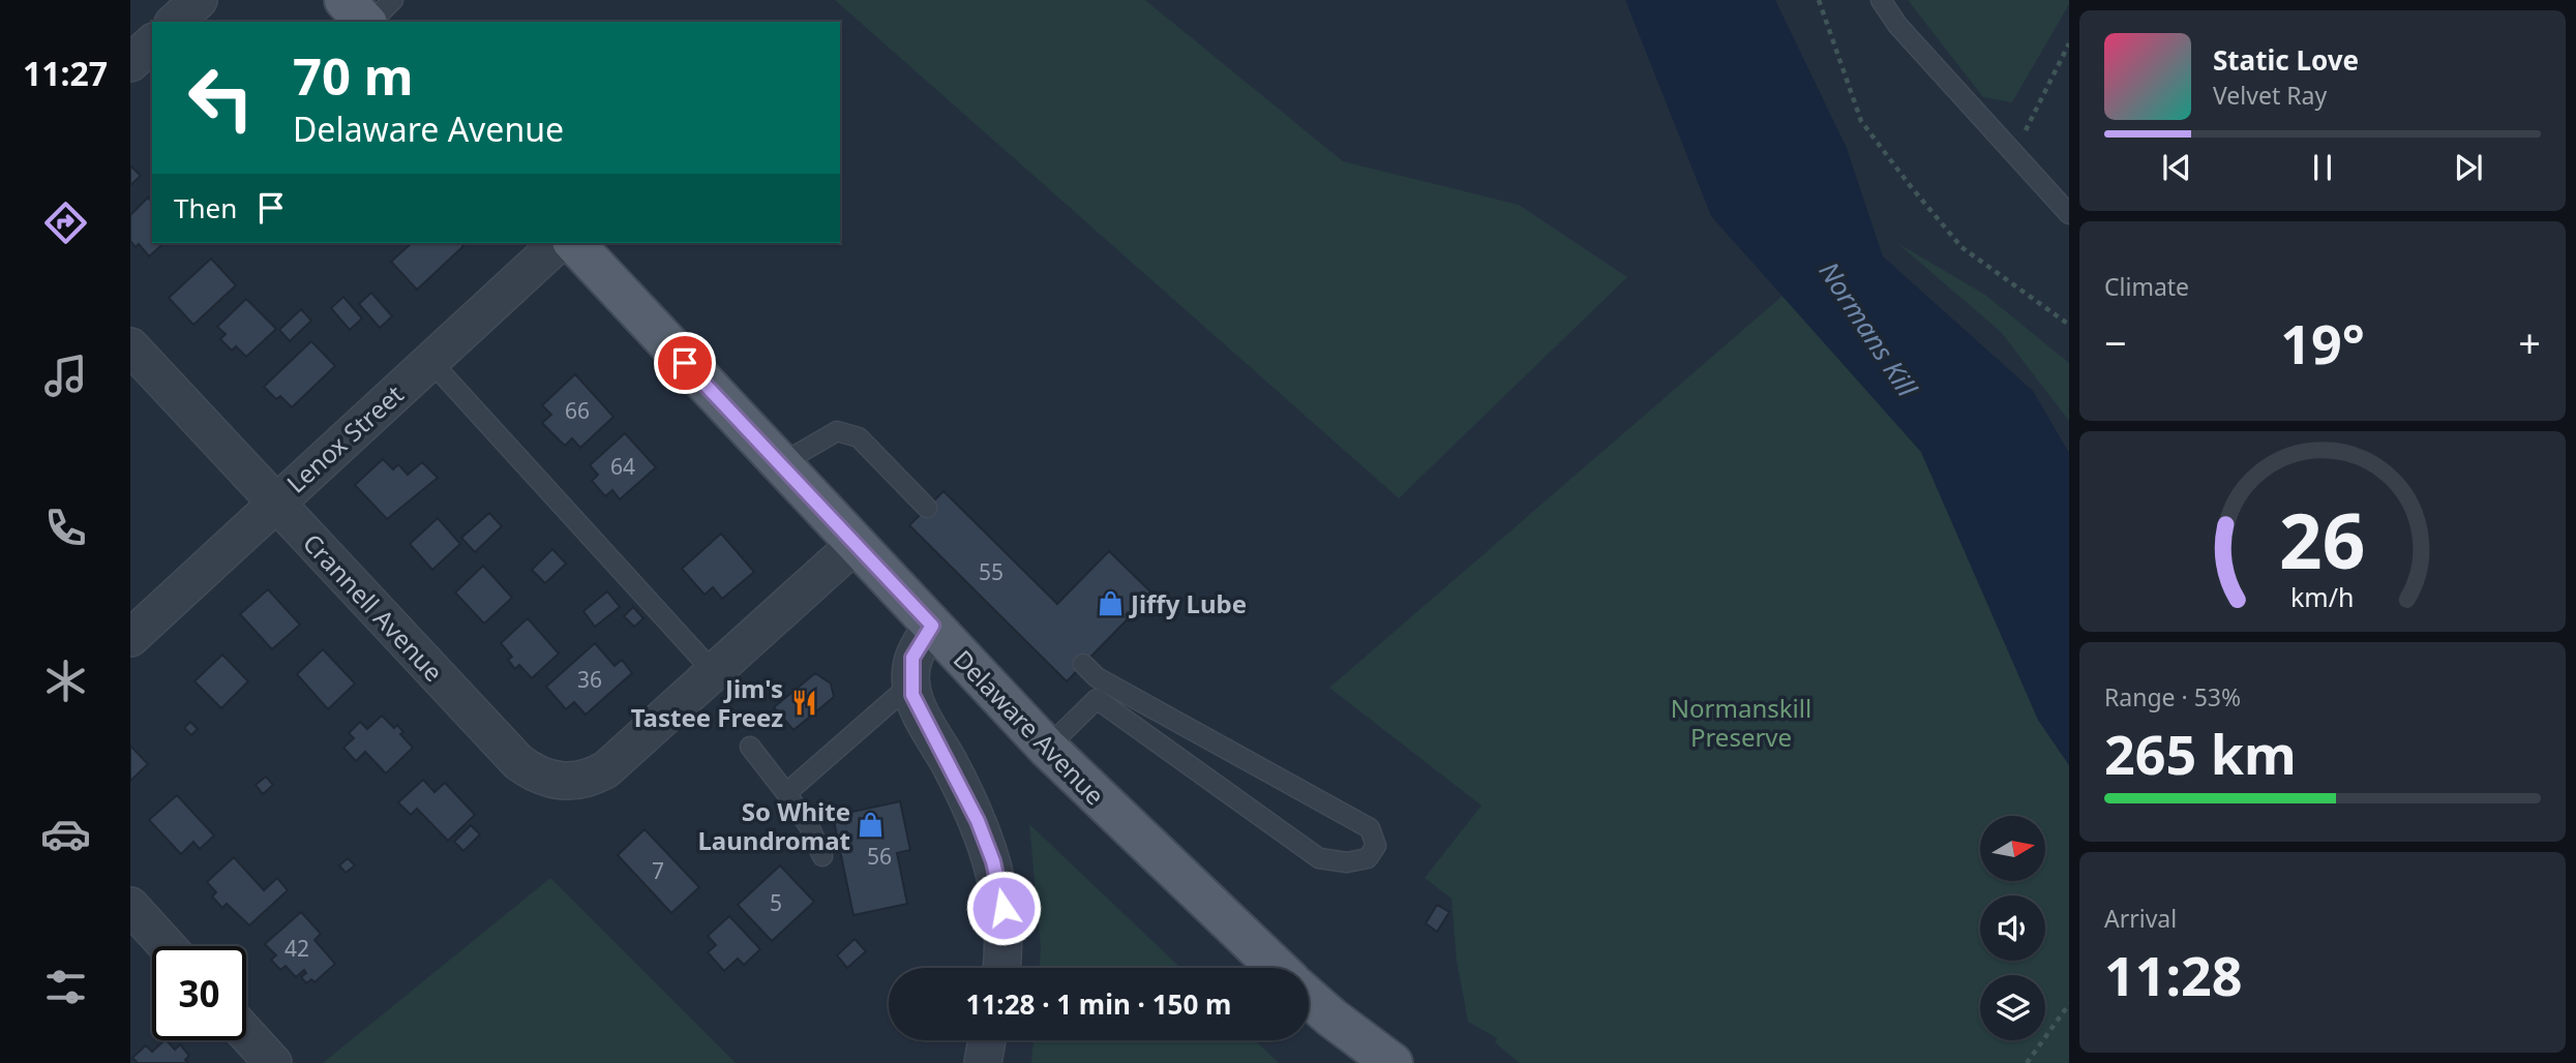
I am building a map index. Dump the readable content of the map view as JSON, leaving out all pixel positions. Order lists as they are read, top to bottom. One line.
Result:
{"streets":{"main road":["Delaware Avenue"],"street":["Lenox Street","Crannell Avenue"]},"crossings":[["Lenox Street","Crannell Avenue"]],"water":["Normans Kill"],"parks":["Normanskill Preserve"],"places":{"shop":["Jiffy Lube","So White Laundromat"],"restaurant":["Jim's Tastee Freez"]},"house_numbers":["66","64","55","36","56","7","5","42"],"north":"right","page":{"tabs":"11:27","turn":["70 m","Delaware Avenue"],"song":["Static Love","Velvet Ray"],"then":"Then","tile":["Climate",["Range · 53%","265 km"],["Arrival","11:28"]],"heat":["−","19°","+"],"limit":"30","trip":"11:28 · 1 min · 150 m","gauge":["26","km/h"]}}
